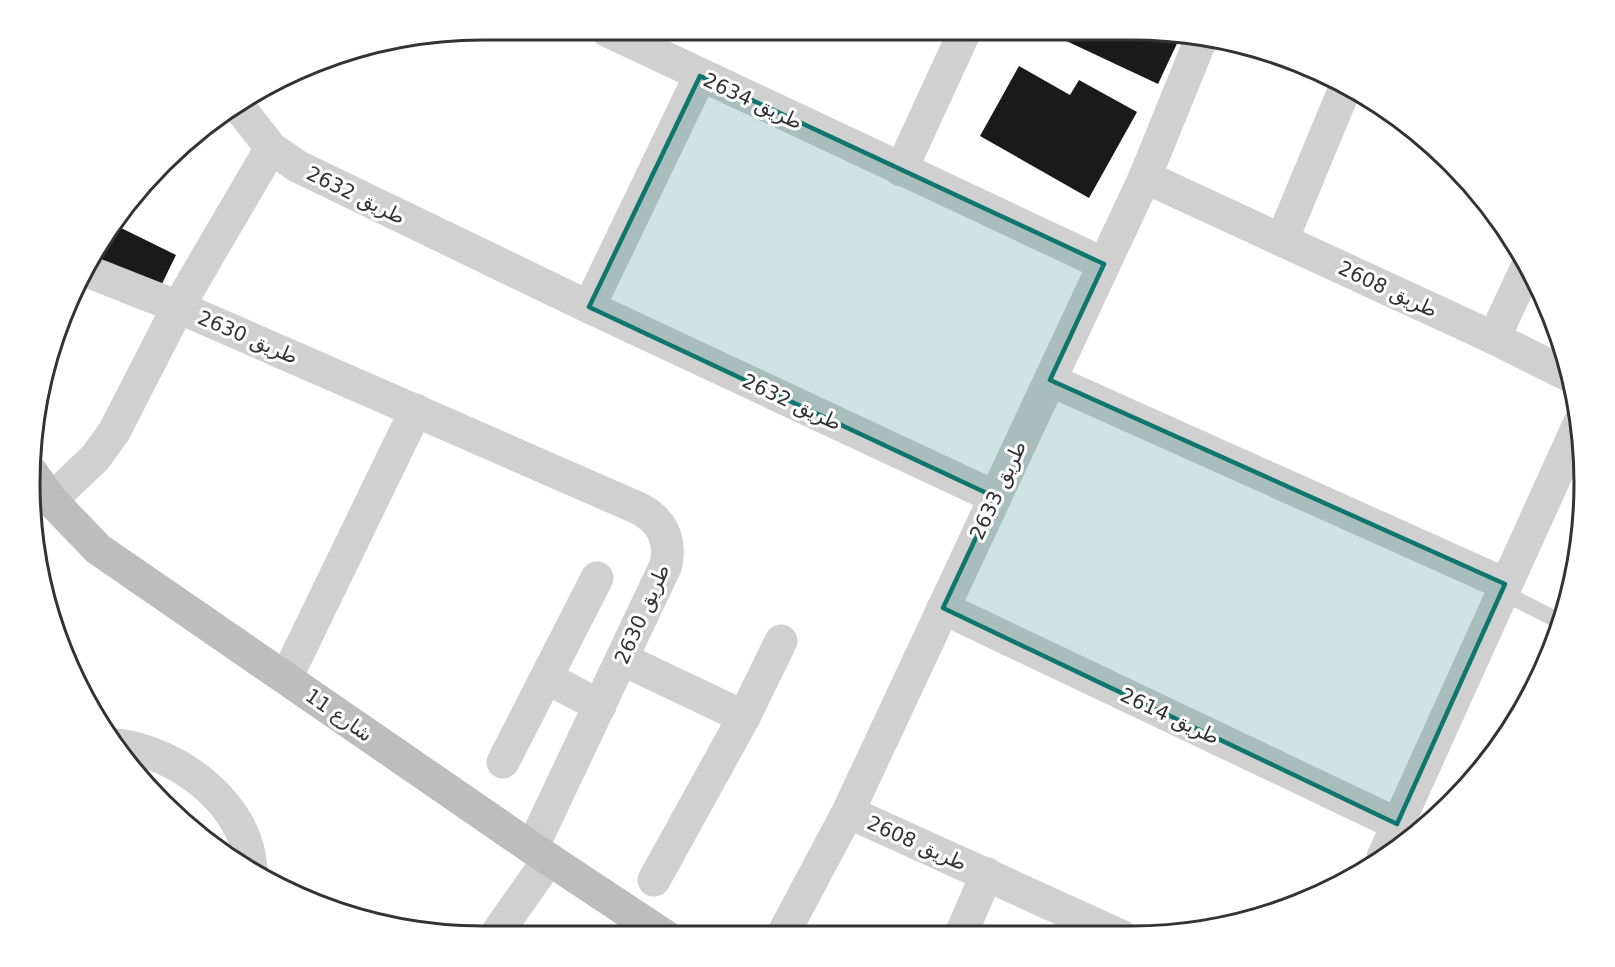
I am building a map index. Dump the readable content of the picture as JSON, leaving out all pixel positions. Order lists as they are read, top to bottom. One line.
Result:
{"streets":{"main road":["شارع 11"],"street":["طريق 2634","طريق 2632","طريق 2608","طريق 2630","طريق 2633","طريق 2614"]},"crossings":[["طريق 2634","طريق 2633"],["طريق 2632","طريق 2633"],["طريق 2608","طريق 2633"],["طريق 2630","شارع 11"],["طريق 2633","طريق 2614"]]}
